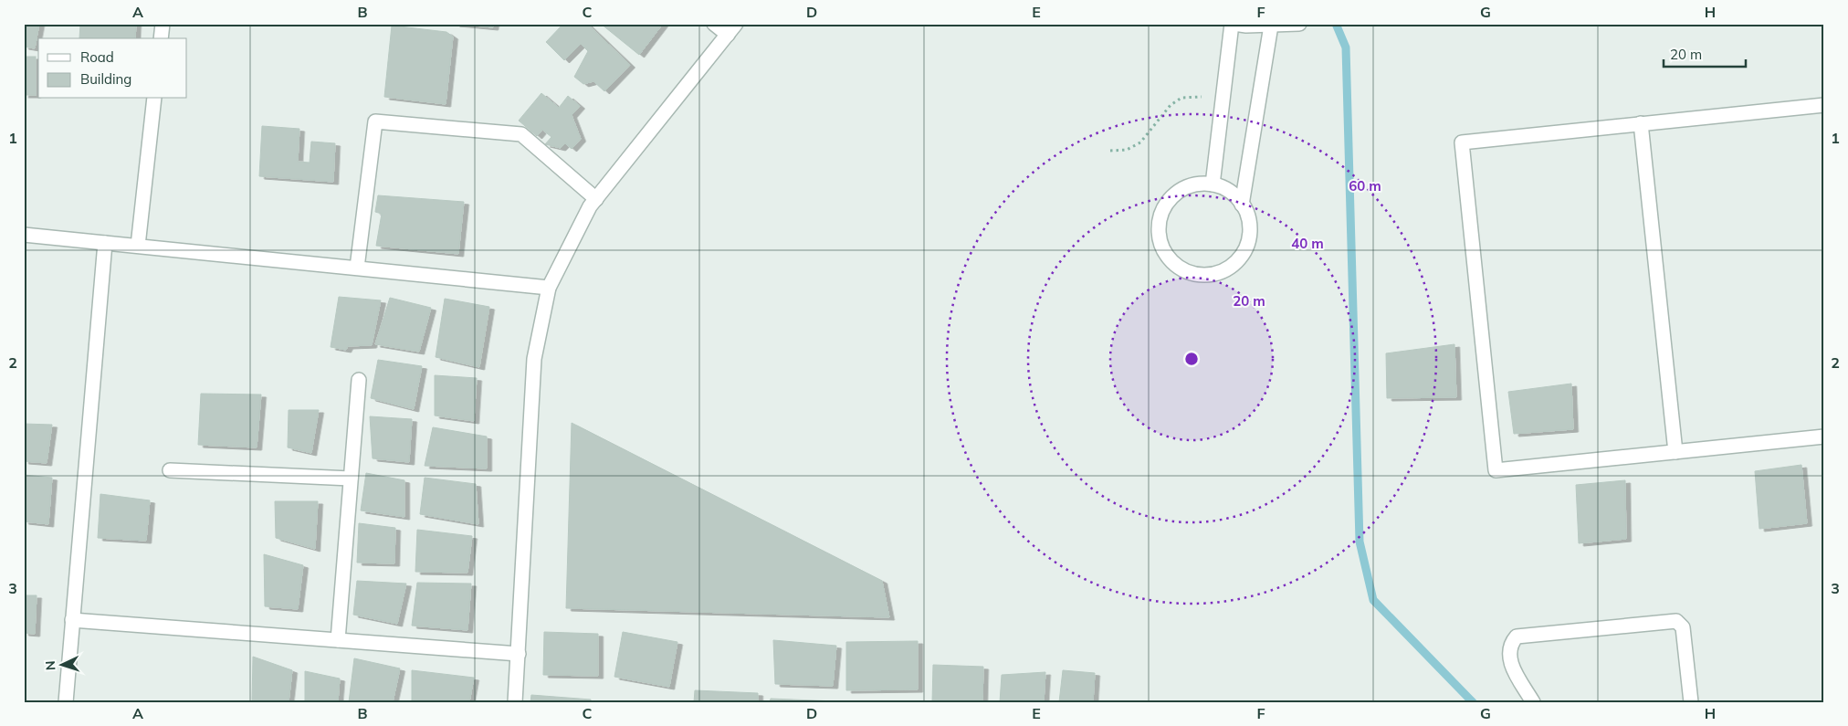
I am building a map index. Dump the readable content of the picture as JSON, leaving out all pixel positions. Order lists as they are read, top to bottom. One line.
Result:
{"legend":["Road","Building"],"scale_bar":"20 m","north":"left","grid":{"columns":["A","B","C","D","E","F","G","H"],"rows":["1","2","3"]},"rings":["60 m","40 m","20 m"]}
